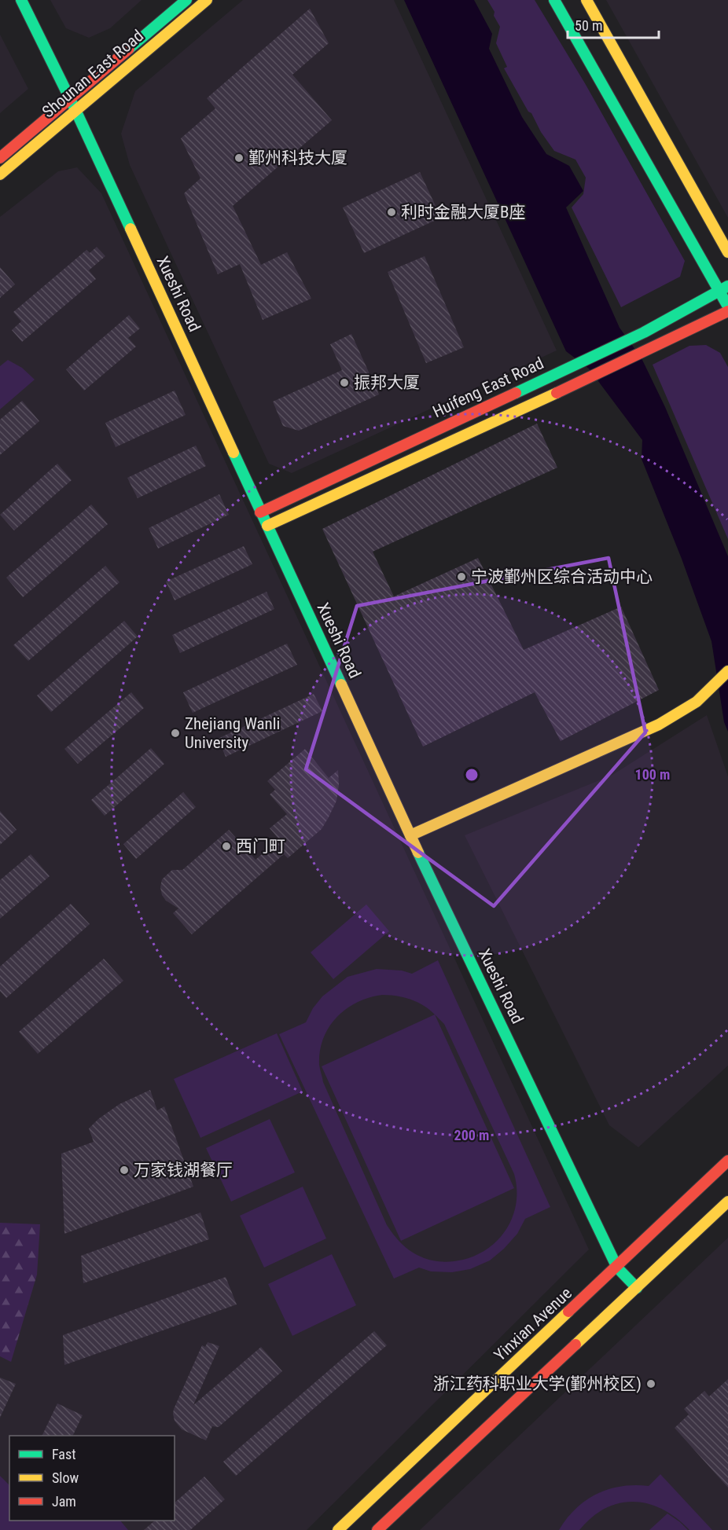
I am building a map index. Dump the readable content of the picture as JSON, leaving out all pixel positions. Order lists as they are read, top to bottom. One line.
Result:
{"streets":{"street":["Shounan East Road","Xueshi Road","Huifeng East Road","Yinxian Avenue"]},"crossings":[["Shounan East Road","Xueshi Road"],["Xueshi Road","Huifeng East Road"],["Xueshi Road","Yinxian Avenue"]],"places":["鄞州科技大厦","利时金融大厦B座","振邦大厦","宁波鄞州区综合活动中心","Zhejiang Wanli University","西门町","万家钱湖餐厅","浙江药科职业大学(鄞州校区)"],"legend":["Fast","Slow","Jam"],"scale_bar":"50 m","rings":["100 m","200 m"]}
